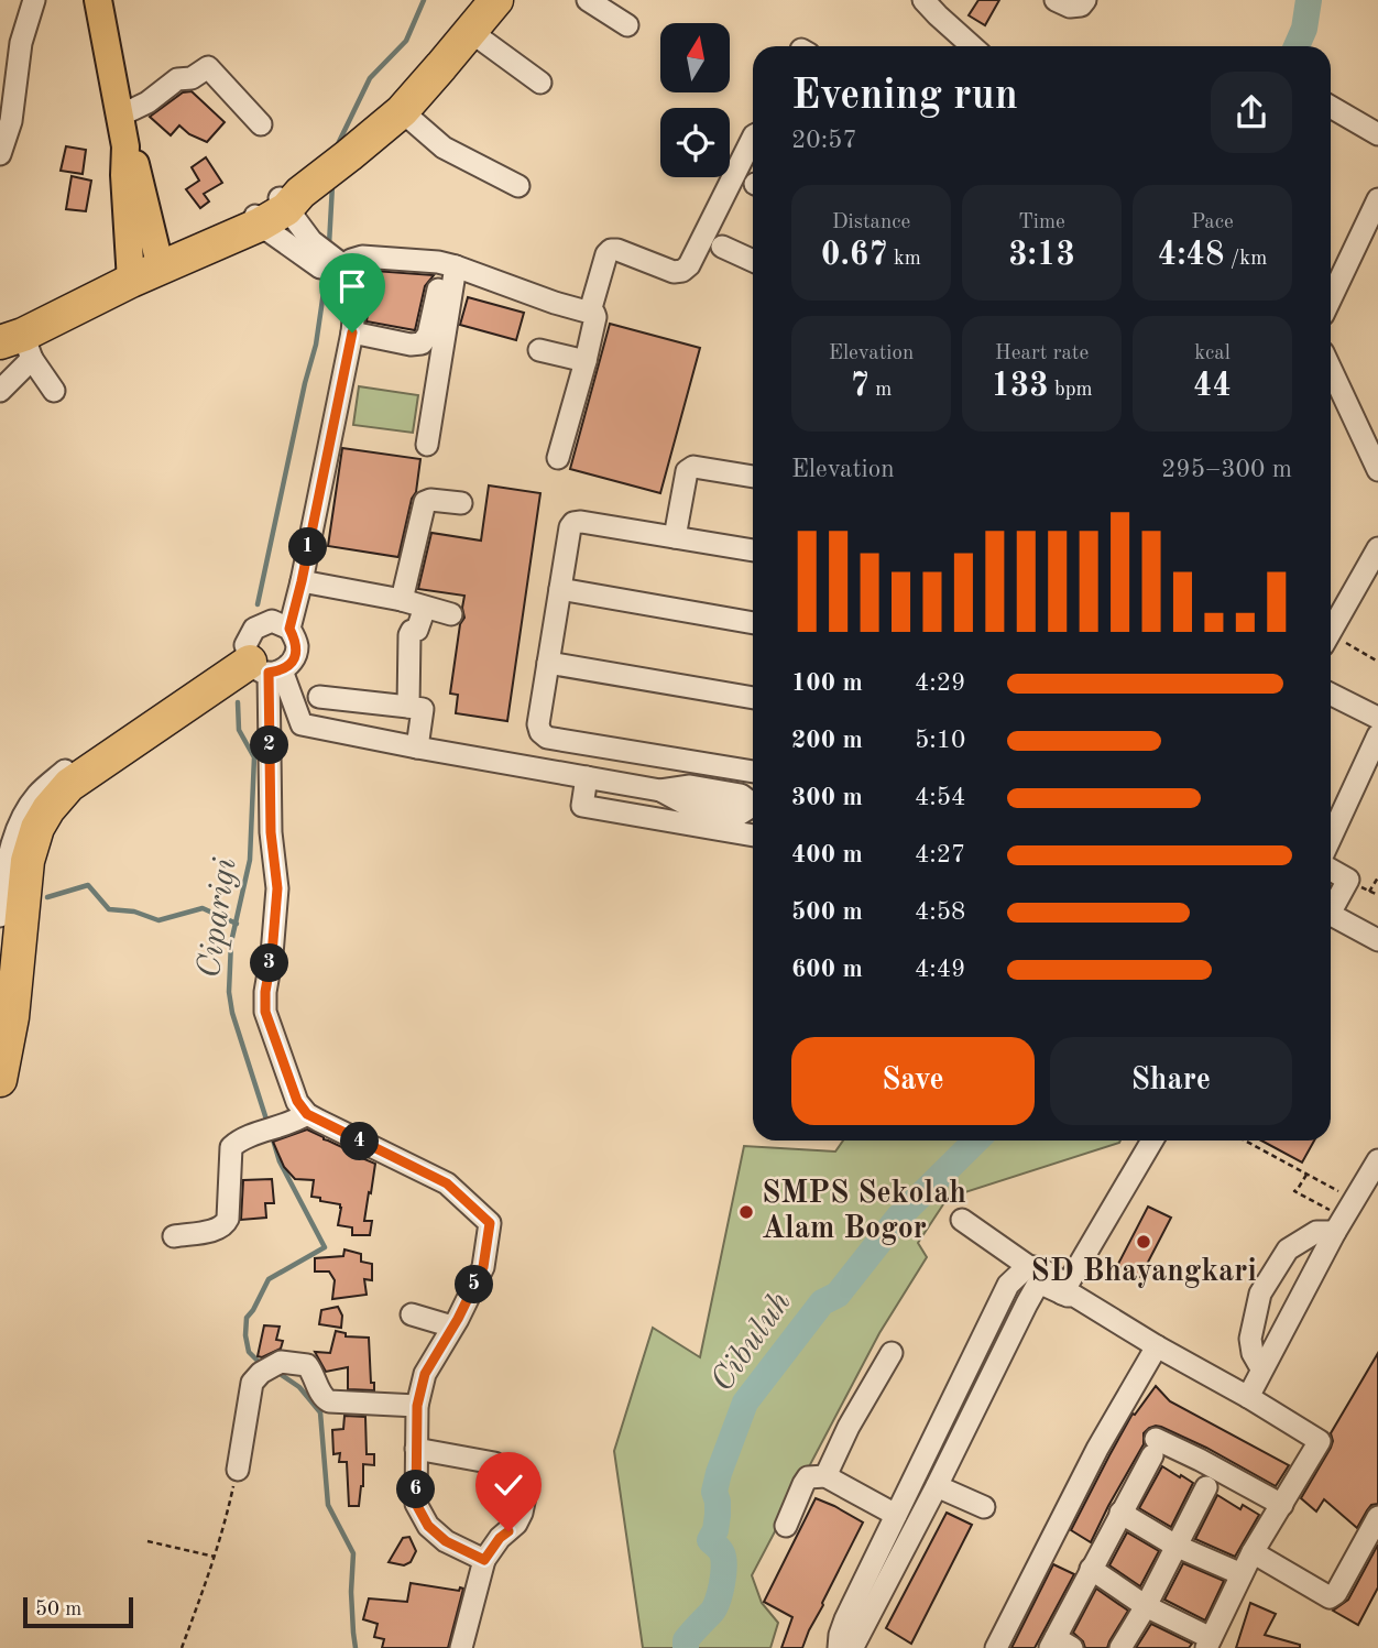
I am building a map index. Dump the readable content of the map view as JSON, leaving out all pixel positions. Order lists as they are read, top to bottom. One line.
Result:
{"water":["Ciparigi","Cibuluh"],"places":["SMPS Sekolah Alam Bogor","SD Bhayangkari"],"scale_bar":"50 m","north":"top","page":{"heading":["Evening run","20:57"],"stats":[["Distance","0.67 km"],["Time","3:13"],["Pace","4:48 /km"],["Elevation","7 m"],["Heart rate","133 bpm"],["kcal","44"]],"chart":["Elevation","295–300 m"],"pins":["1","2","3","4","5","6"],"list":[{"name":"100 m","note":"4:29"},{"name":"200 m","note":"5:10"},{"name":"300 m","note":"4:54"},{"name":"400 m","note":"4:27"},{"name":"500 m","note":"4:58"},{"name":"600 m","note":"4:49"}],"buttons":["Save","Share"],"scale":"50 m"}}
